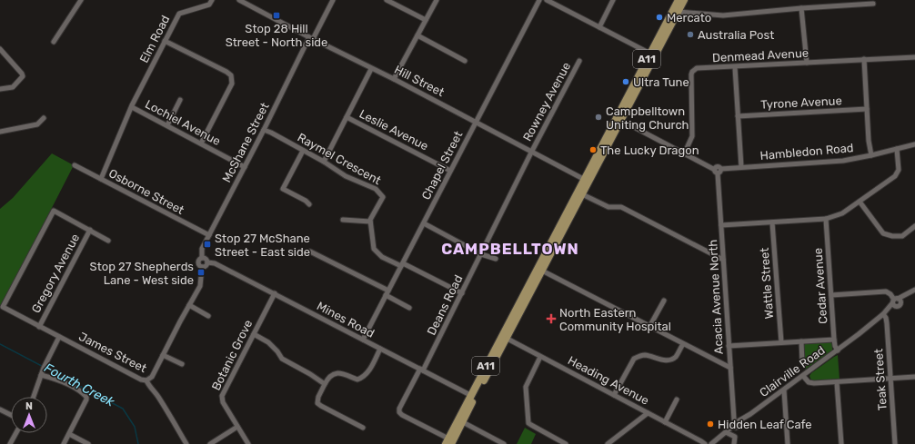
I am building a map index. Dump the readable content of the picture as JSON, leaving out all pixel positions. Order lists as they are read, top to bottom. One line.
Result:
{"streets":{"main road":["A11"],"street":["Elm Road","Denmead Avenue","Hill Street","Rowney Avenue","Tyrone Avenue","Lochiel Avenue","Leslie Avenue","McShane Street","Hambledon Road","Raymel Crescent","Chapel Street","Osborne Street","Gregory Avenue","Wattle Street","Cedar Avenue","Acacia Avenue North","Deans Road","Mines Road","James Street","Botanic Grove","Clairville Road","Teak Street","Heading Avenue"]},"crossings":[["Elm Road","Lochiel Avenue"],["Elm Road","Osborne Street"],["A11","Hill Street"],["A11","Deans Road"],["A11","Mines Road"],["A11","Heading Avenue"],["Hill Street","Rowney Avenue"],["Hill Street","McShane Street"],["Hill Street","Chapel Street"],["Hill Street","Deans Road"],["Rowney Avenue","Deans Road"],["Lochiel Avenue","McShane Street"],["Leslie Avenue","Chapel Street"],["McShane Street","Raymel Crescent"],["McShane Street","Osborne Street"],["McShane Street","Mines Road"],["Hambledon Road","Acacia Avenue North"],["Chapel Street","Mines Road"],["Gregory Avenue","James Street"],["Cedar Avenue","Clairville Road"],["Acacia Avenue North","Clairville Road"],["Deans Road","Mines Road"],["Mines Road","Botanic Grove"],["Clairville Road","Teak Street"]],"districts":["CAMPBELLTOWN"],"water":["Fourth Creek"],"places":{"transit":["Stop 28 Hill Street - North side","Stop 27 McShane Street - East side","Stop 27 Shepherds Lane - West side"],"other":["Mercato","Australia Post","Ultra Tune","Campbelltown Uniting Church","The Lucky Dragon","Hidden Leaf Cafe"],"health":["North Eastern Community Hospital"]},"north":"top"}
